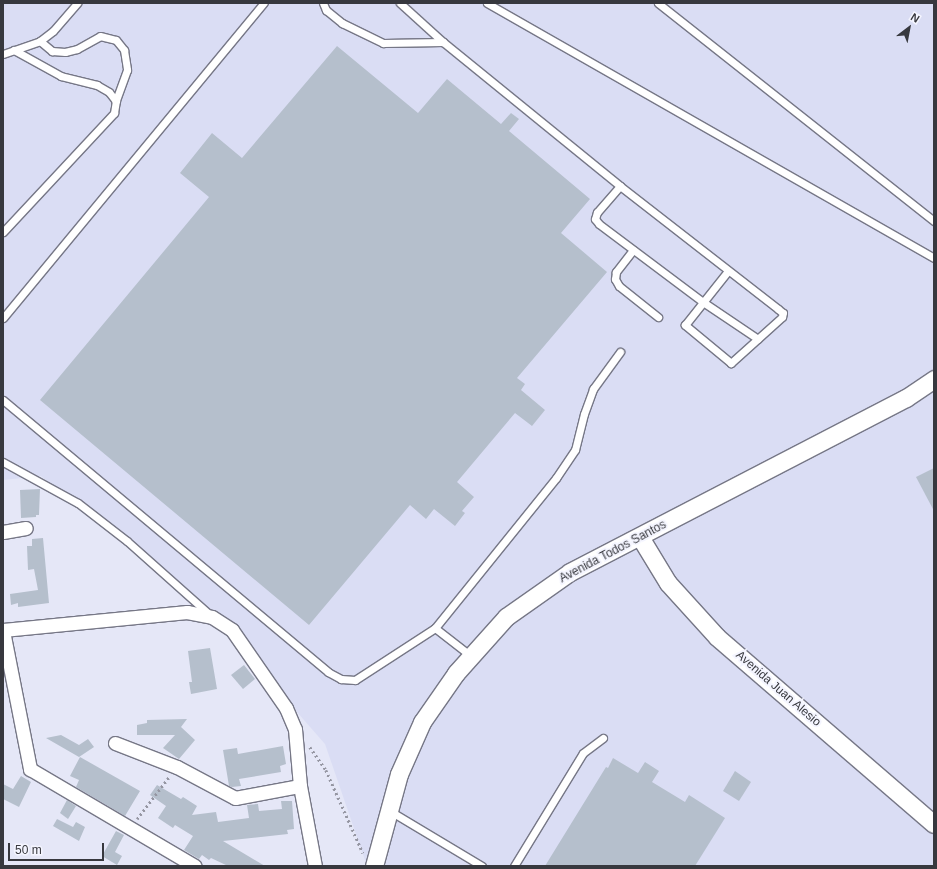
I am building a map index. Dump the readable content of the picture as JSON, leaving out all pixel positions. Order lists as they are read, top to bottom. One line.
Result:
{"streets":{"street":["Avenida Todos Santos","Avenida Juan Alesio"]},"crossings":[["Avenida Todos Santos","Avenida Juan Alesio"]],"scale_bar":"50 m","north":"top right"}
